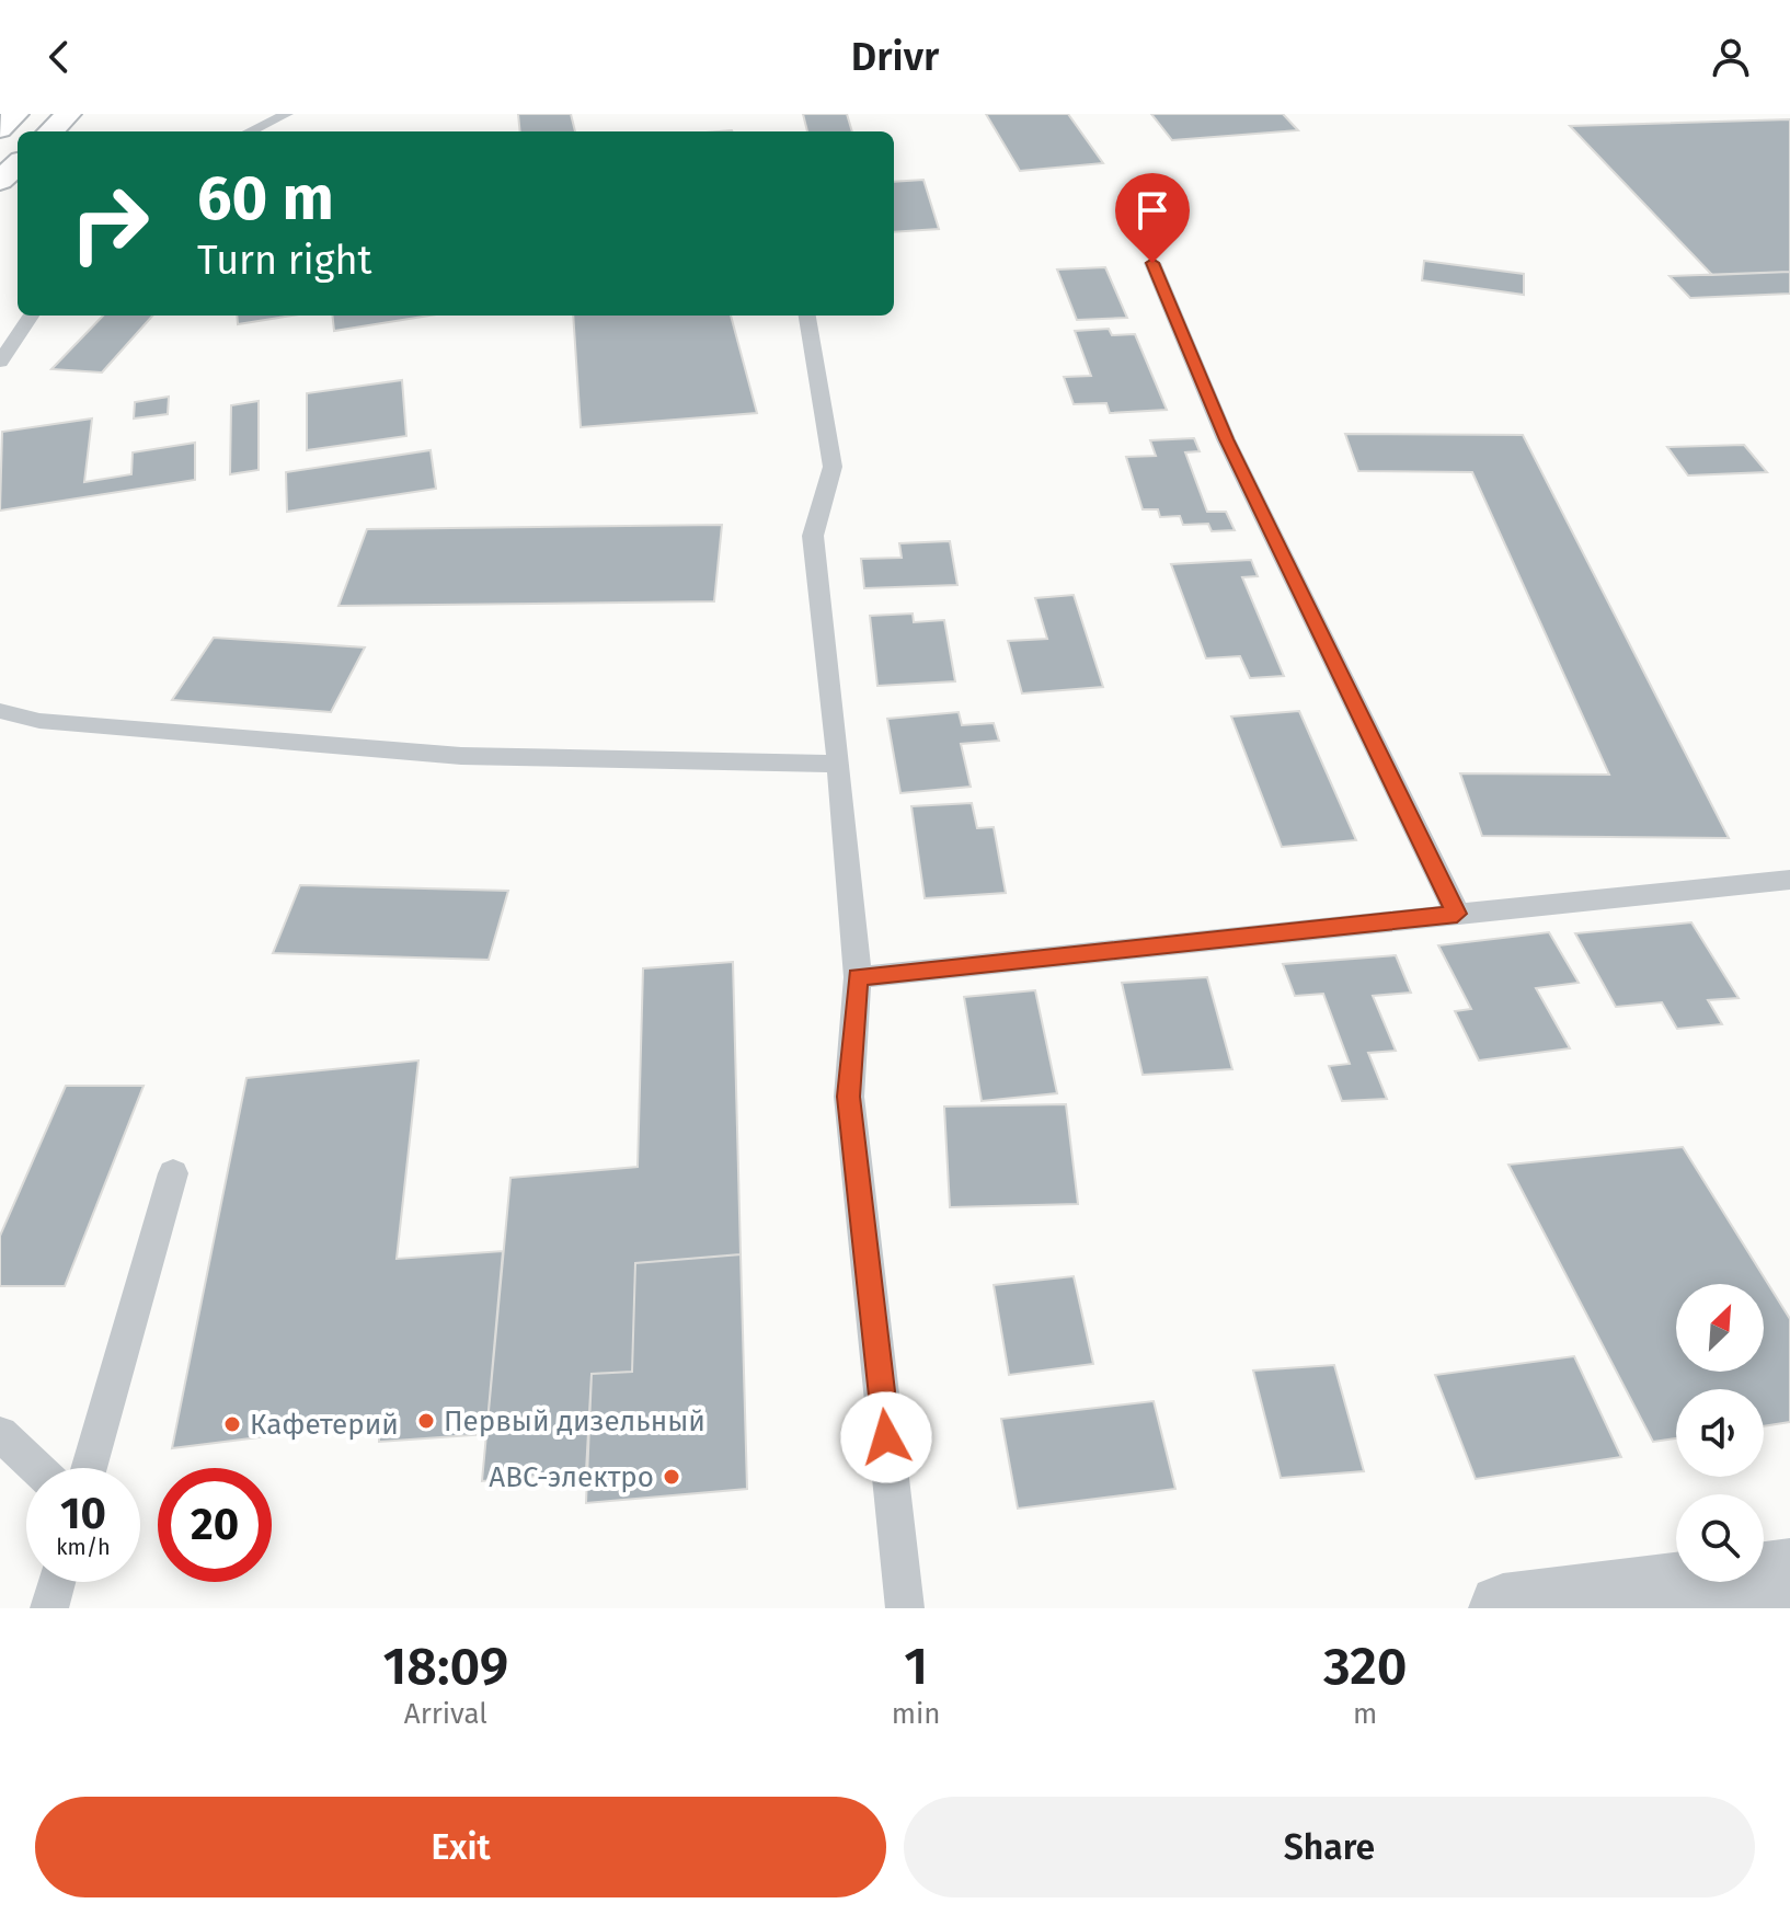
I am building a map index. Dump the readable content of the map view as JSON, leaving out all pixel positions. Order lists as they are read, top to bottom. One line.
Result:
{"places":["Первый дизельный","Кафетерий","АВС-электро"],"north":"top right","page":{"header":"Drivr","turn":["60 m","Turn right"],"speed":"10 km/h","limit":"20","eta":["18:09","Arrival","1","min","320","m"],"buttons":["Exit","Share"]}}
